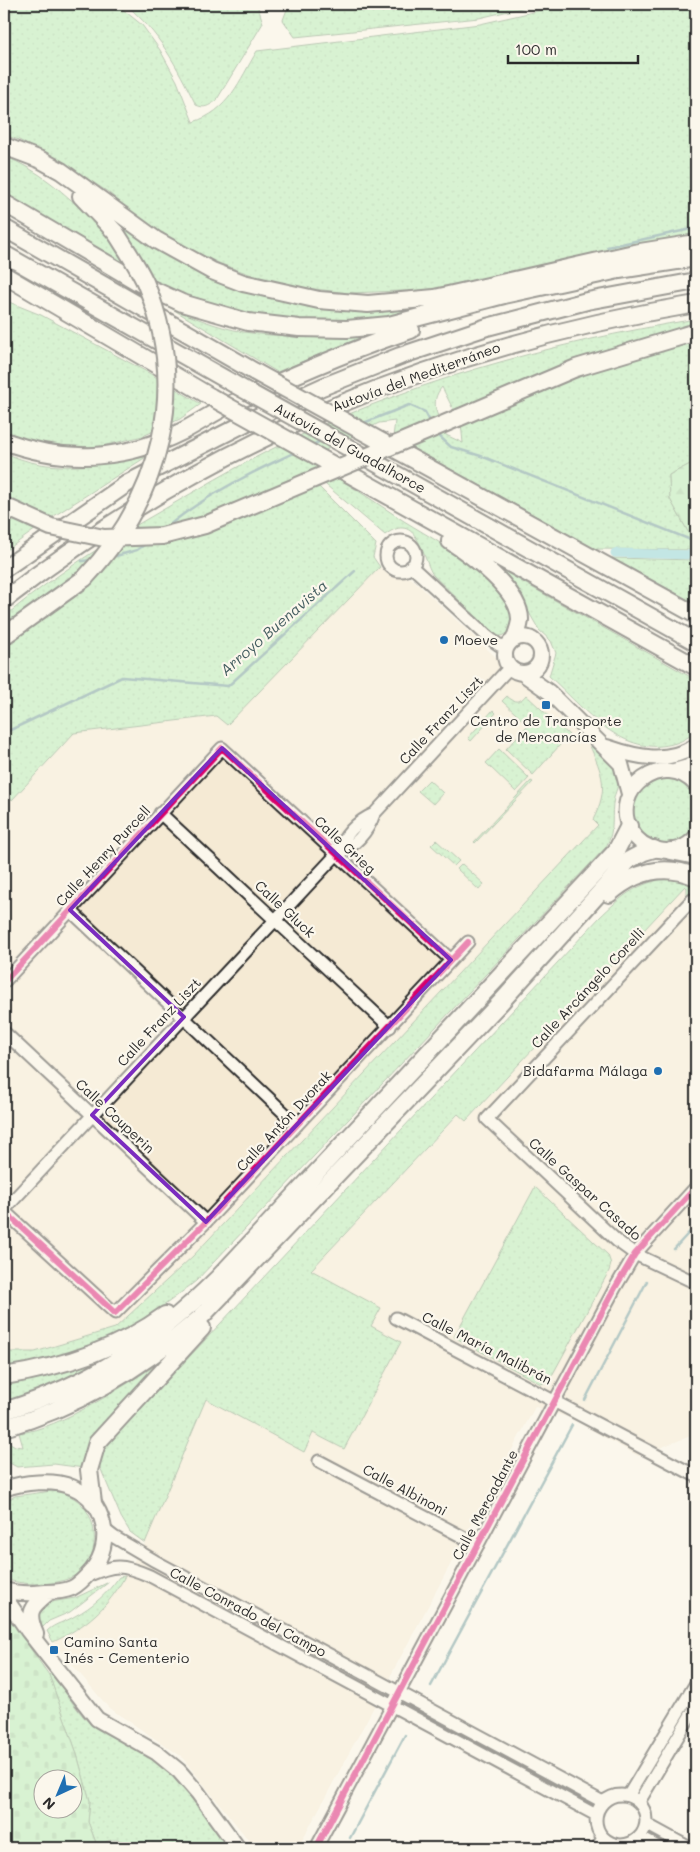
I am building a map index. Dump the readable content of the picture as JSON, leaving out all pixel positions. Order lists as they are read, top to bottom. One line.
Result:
{"streets":{"highway":["Autovía del Mediterráneo","Autovía del Guadalhorce"],"street":["Calle Franz Liszt","Calle Grieg","Calle Henry Purcell","Calle Gluck","Calle Arcángelo Corelli","Calle Couperin","Calle Antón Dvorak","Calle Gaspar Casado","Calle María Malibrán","Calle Albinoni","Calle Mercadante","Calle Conrado del Campo"]},"crossings":[["Calle Franz Liszt","Calle Grieg"],["Calle Franz Liszt","Calle Gluck"],["Calle Franz Liszt","Calle Couperin"],["Calle Franz Liszt","Calle Antón Dvorak"],["Calle Grieg","Calle Henry Purcell"],["Calle Grieg","Calle Antón Dvorak"],["Calle Henry Purcell","Calle Gluck"],["Calle Gluck","Calle Antón Dvorak"],["Calle Arcángelo Corelli","Calle Gaspar Casado"],["Calle Couperin","Calle Antón Dvorak"],["Calle Gaspar Casado","Calle Mercadante"],["Calle María Malibrán","Calle Mercadante"],["Calle Albinoni","Calle Mercadante"],["Calle Mercadante","Calle Conrado del Campo"]],"water":["Arroyo Buenavista"],"places":{"other":["Moeve","Bidafarma Málaga"],"transit":["Centro de Transporte de Mercancías","Camino Santa Inés - Cementerio"]},"scale_bar":"100 m","north":"bottom left"}
